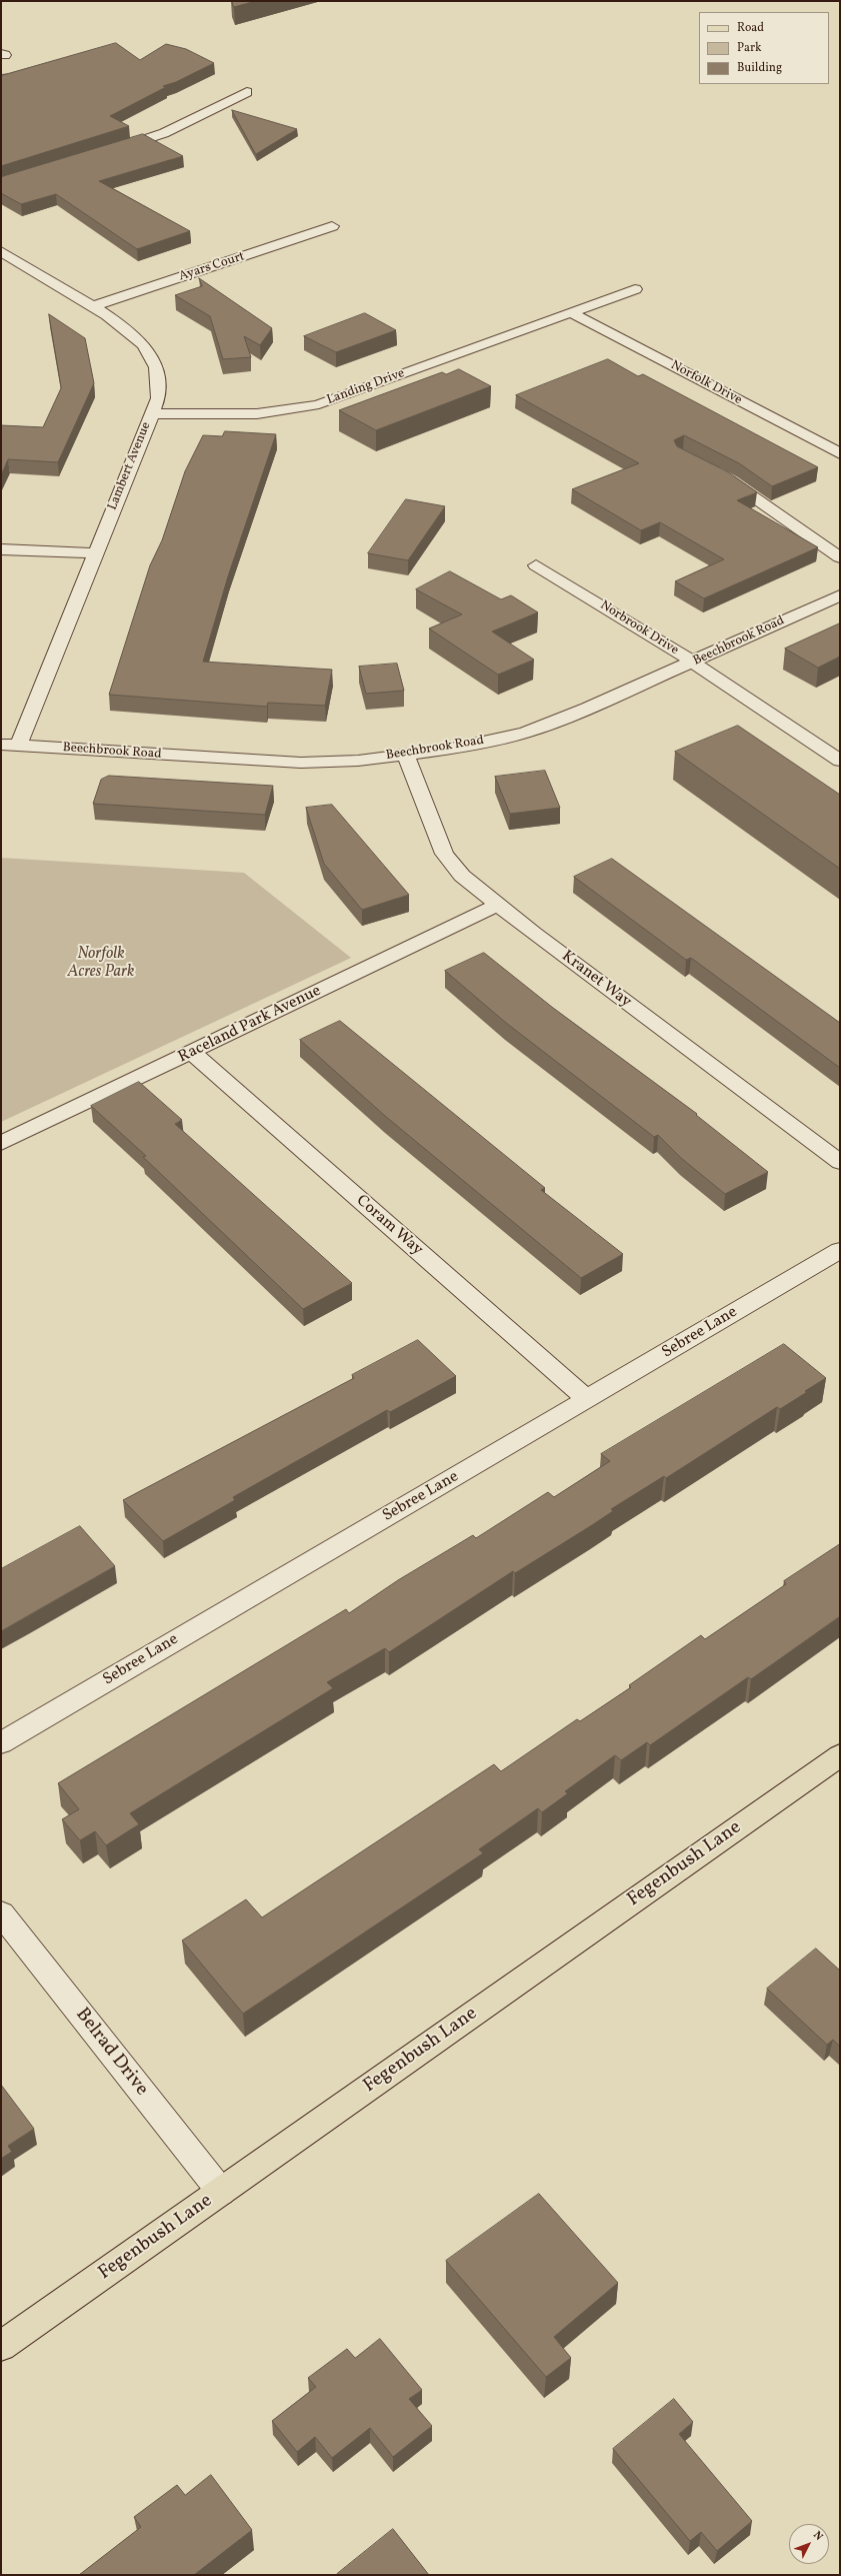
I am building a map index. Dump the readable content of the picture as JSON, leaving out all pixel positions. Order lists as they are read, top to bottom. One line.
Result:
{"streets":{"main road":["Fegenbush Lane"],"street":["Ayars Court","Norfolk Drive","Landing Drive","Lambert Avenue","Norbrook Drive","Beechbrook Road","Kranet Way","Raceland Park Avenue","Coram Way","Sebree Lane","Belrad Drive"]},"crossings":[["Ayars Court","Lambert Avenue"],["Norfolk Drive","Landing Drive"],["Landing Drive","Lambert Avenue"],["Lambert Avenue","Beechbrook Road"],["Norbrook Drive","Beechbrook Road"],["Beechbrook Road","Kranet Way"],["Kranet Way","Raceland Park Avenue"],["Raceland Park Avenue","Coram Way"],["Coram Way","Sebree Lane"],["Fegenbush Lane","Belrad Drive"]],"parks":["Norfolk Acres Park"],"legend":["Road","Park","Building"],"north":"top right"}
